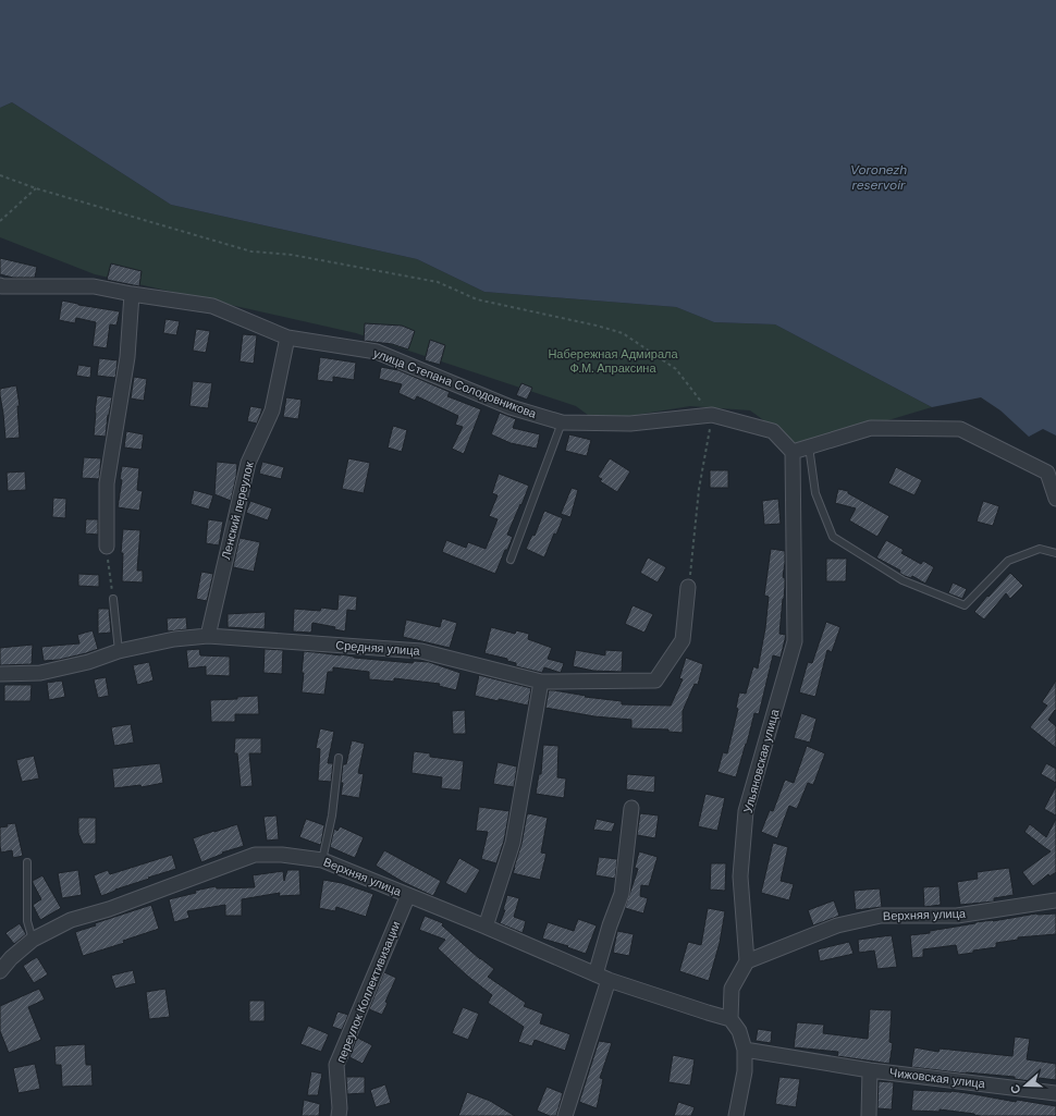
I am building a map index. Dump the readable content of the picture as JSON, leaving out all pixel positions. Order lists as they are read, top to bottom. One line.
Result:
{"streets":{"street":["улица Степана Солодовникова","Ленский переулок","Средняя улица","Ульяновская улица","Верхняя улица","переулок Коллективизации","Чижовская улица"]},"crossings":[["улица Степана Солодовникова","Ленский переулок"],["улица Степана Солодовникова","Ульяновская улица"],["Ленский переулок","Средняя улица"],["Ульяновская улица","Верхняя улица"],["Верхняя улица","переулок Коллективизации"]],"water":["Voronezh reservoir"],"parks":["Набережная Адмирала Ф.М. Апраксина"],"north":"left"}
